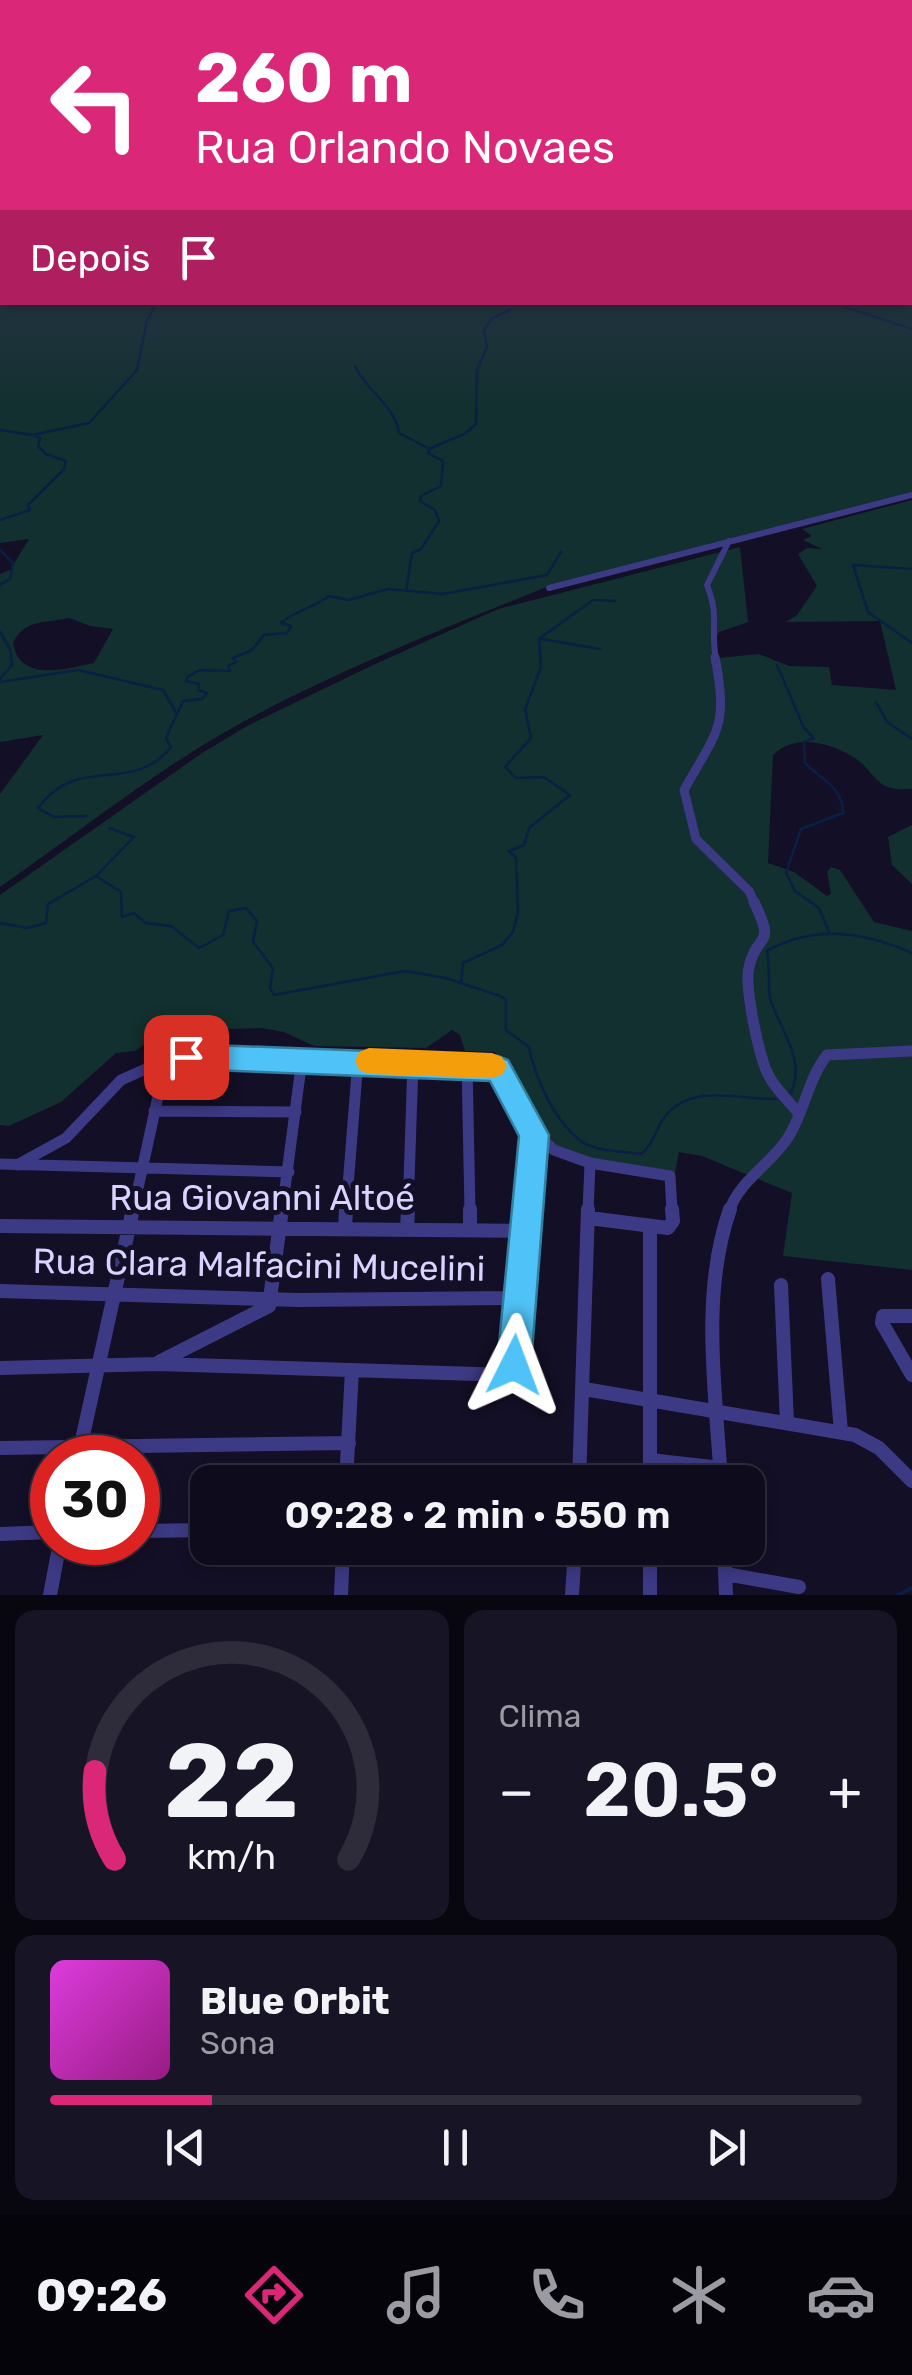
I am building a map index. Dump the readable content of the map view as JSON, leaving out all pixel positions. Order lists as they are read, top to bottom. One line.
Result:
{"streets":{"street":["Rua Giovanni Altoé","Rua Clara Malfacini Mucelini"]},"page":{"turn":["260 m","Rua Orlando Novaes"],"then":"Depois","limit":"30","trip":"09:28 · 2 min · 550 m","tile":"Clima","heat":["−","20.5°","+"],"song":["Blue Orbit","Sona"],"tabs":"09:26","gauge":["22","km/h"]}}
